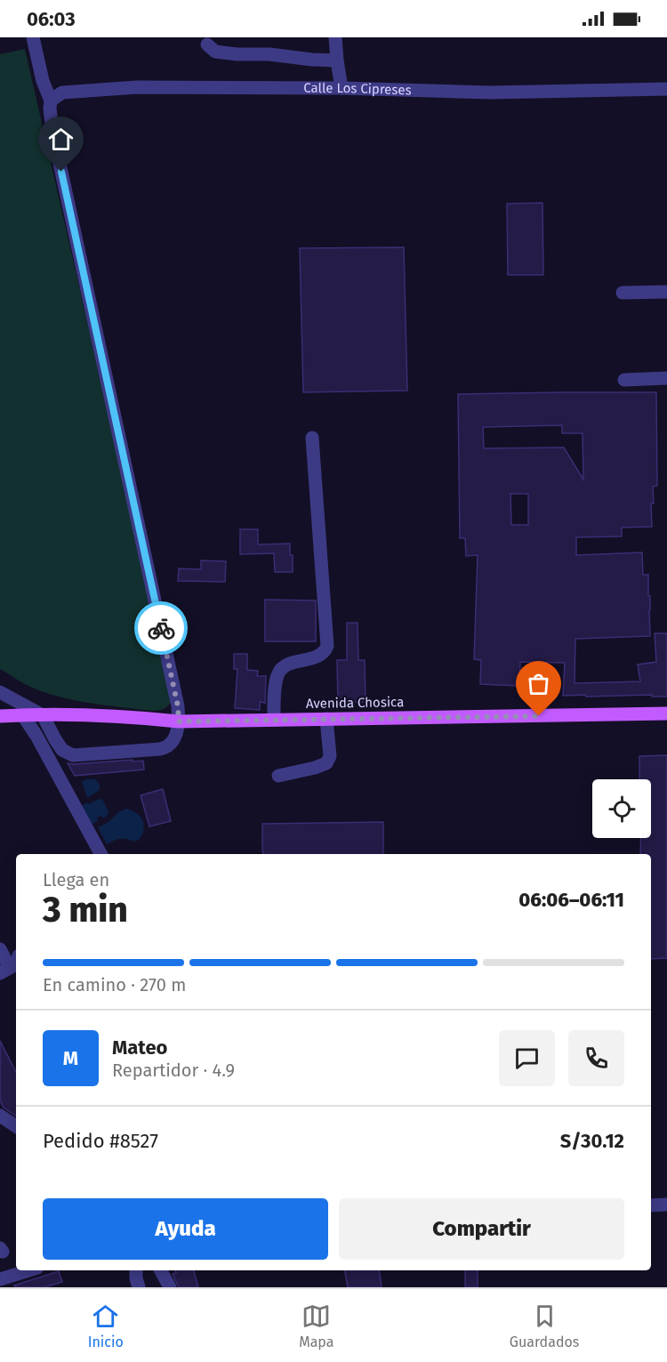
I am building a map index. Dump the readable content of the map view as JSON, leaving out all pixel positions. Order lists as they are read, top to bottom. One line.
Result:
{"streets":{"main road":["Avenida Chosica"],"street":["Calle Los Cipreses"]},"page":{"status":"06:03","heading":["3 min","Llega en","06:06–06:11"],"panel":["Mateo","Repartidor · 4.9","Pedido #8527","S/30.12"],"bar":"En camino · 270 m","round":"M","buttons":["Ayuda","Compartir"],"tabs":["Inicio","Mapa","Guardados"]}}
